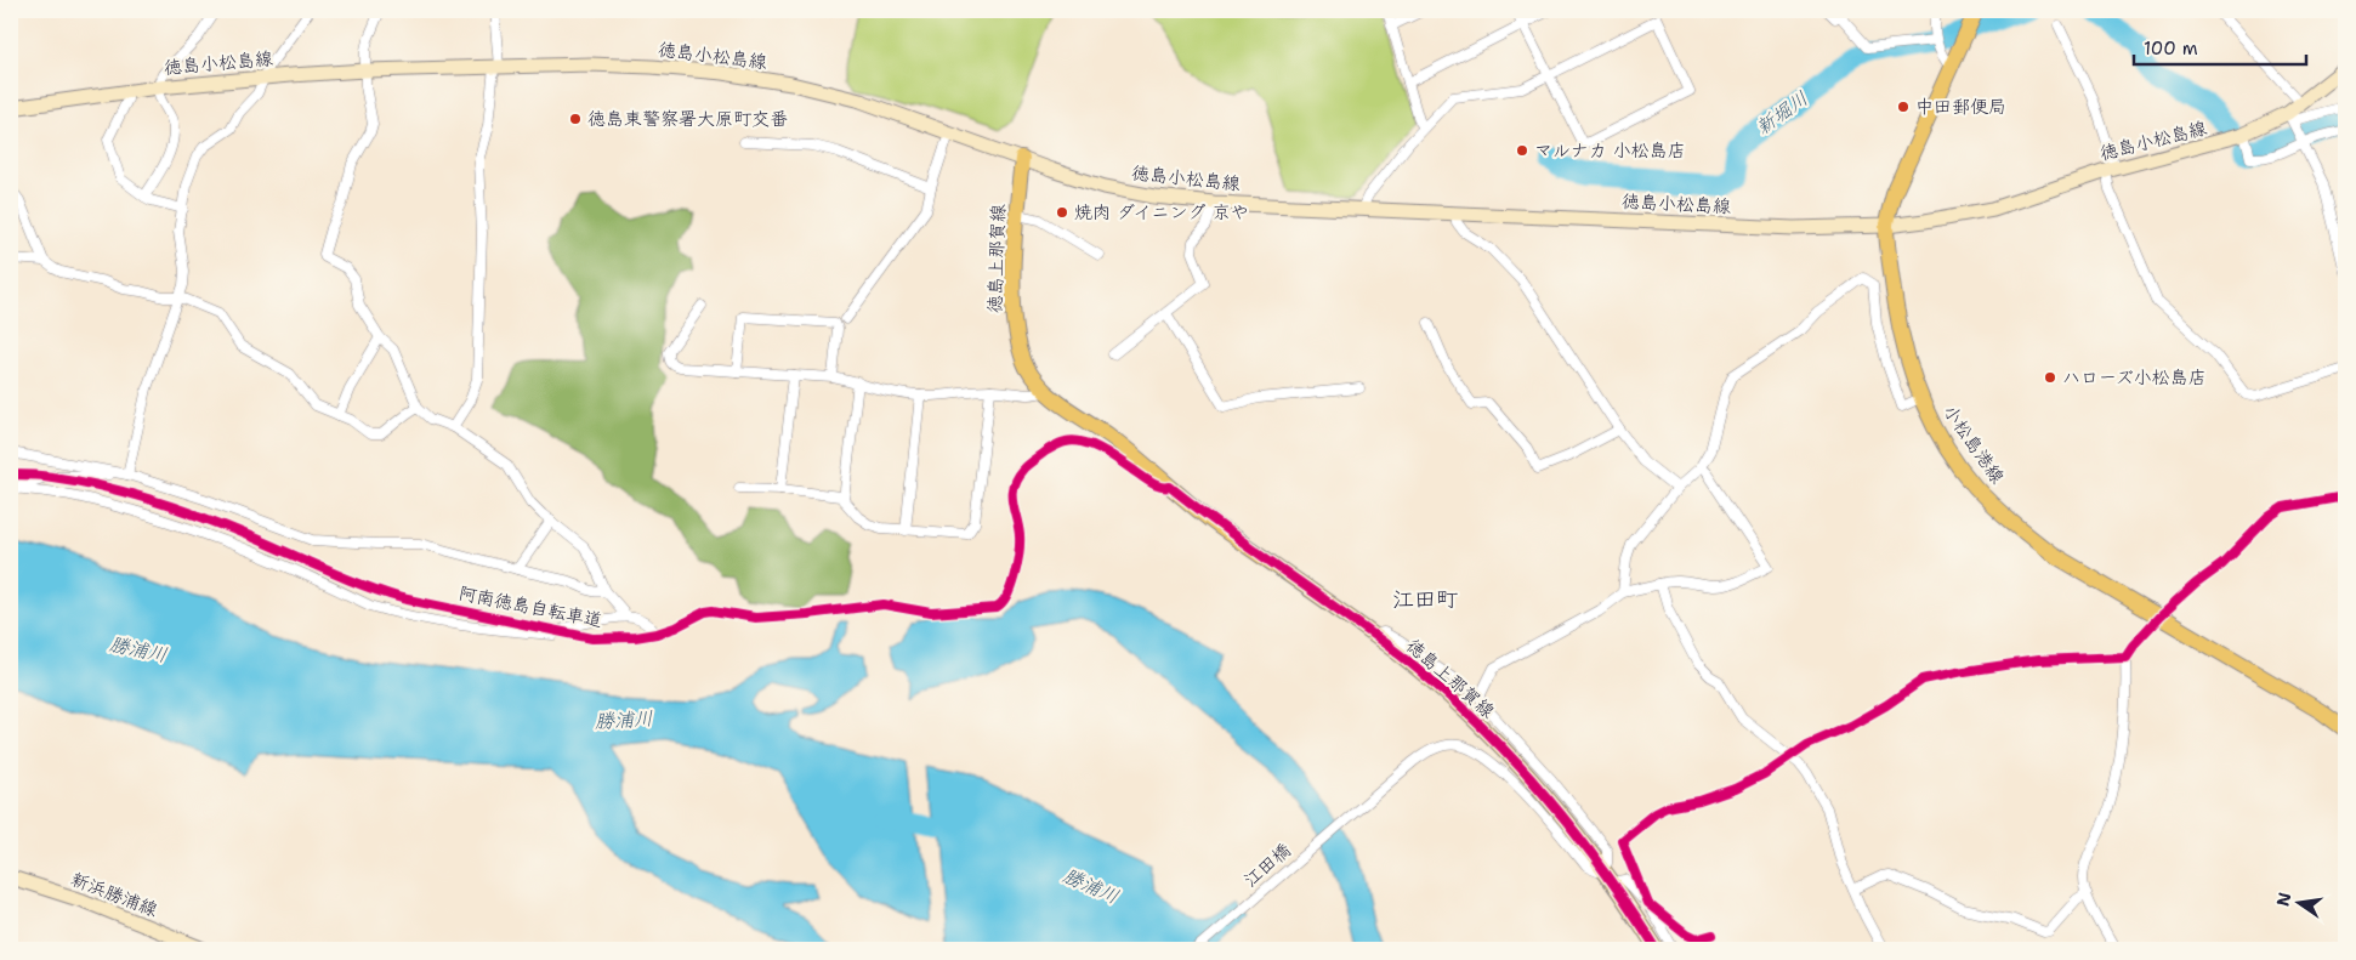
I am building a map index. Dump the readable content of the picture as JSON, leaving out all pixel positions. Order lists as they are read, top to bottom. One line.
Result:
{"streets":{"main road":["徳島小松島線","徳島上那賀線","小松島港線","新浜勝浦線"],"street":["江田橋"],"cycle path":["阿南徳島自転車道"]},"crossings":[["徳島小松島線","徳島上那賀線"],["徳島小松島線","小松島港線"],["徳島上那賀線","江田橋"]],"districts":["江田町"],"water":["新堀川","勝浦川"],"places":["中田郵便局","徳島東警察署大原町交番","マルナカ 小松島店","焼肉 ダイニング 京や","ハローズ小松島店"],"scale_bar":"100 m","north":"left"}
